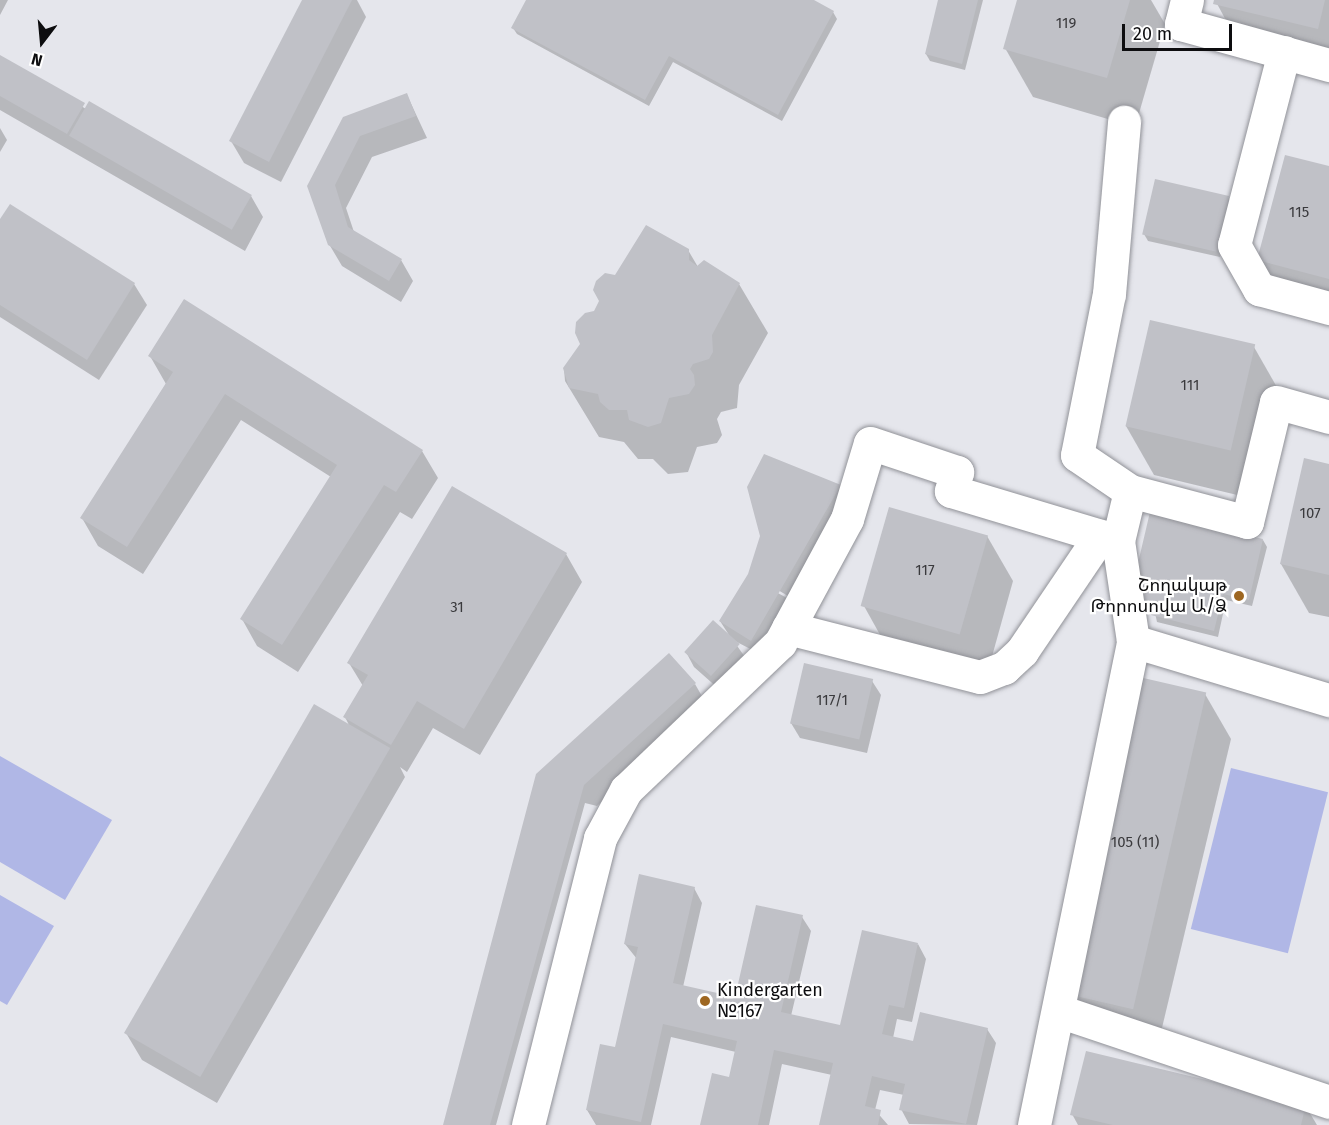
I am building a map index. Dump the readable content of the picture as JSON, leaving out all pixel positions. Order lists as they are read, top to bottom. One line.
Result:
{"places":["Շողակաթ Թորոսովա Ա/Ձ","Kindergarten №167"],"house_numbers":["119","115","111","107","117","31","117/1","105 (11)"],"scale_bar":"20 m","north":"bottom"}
